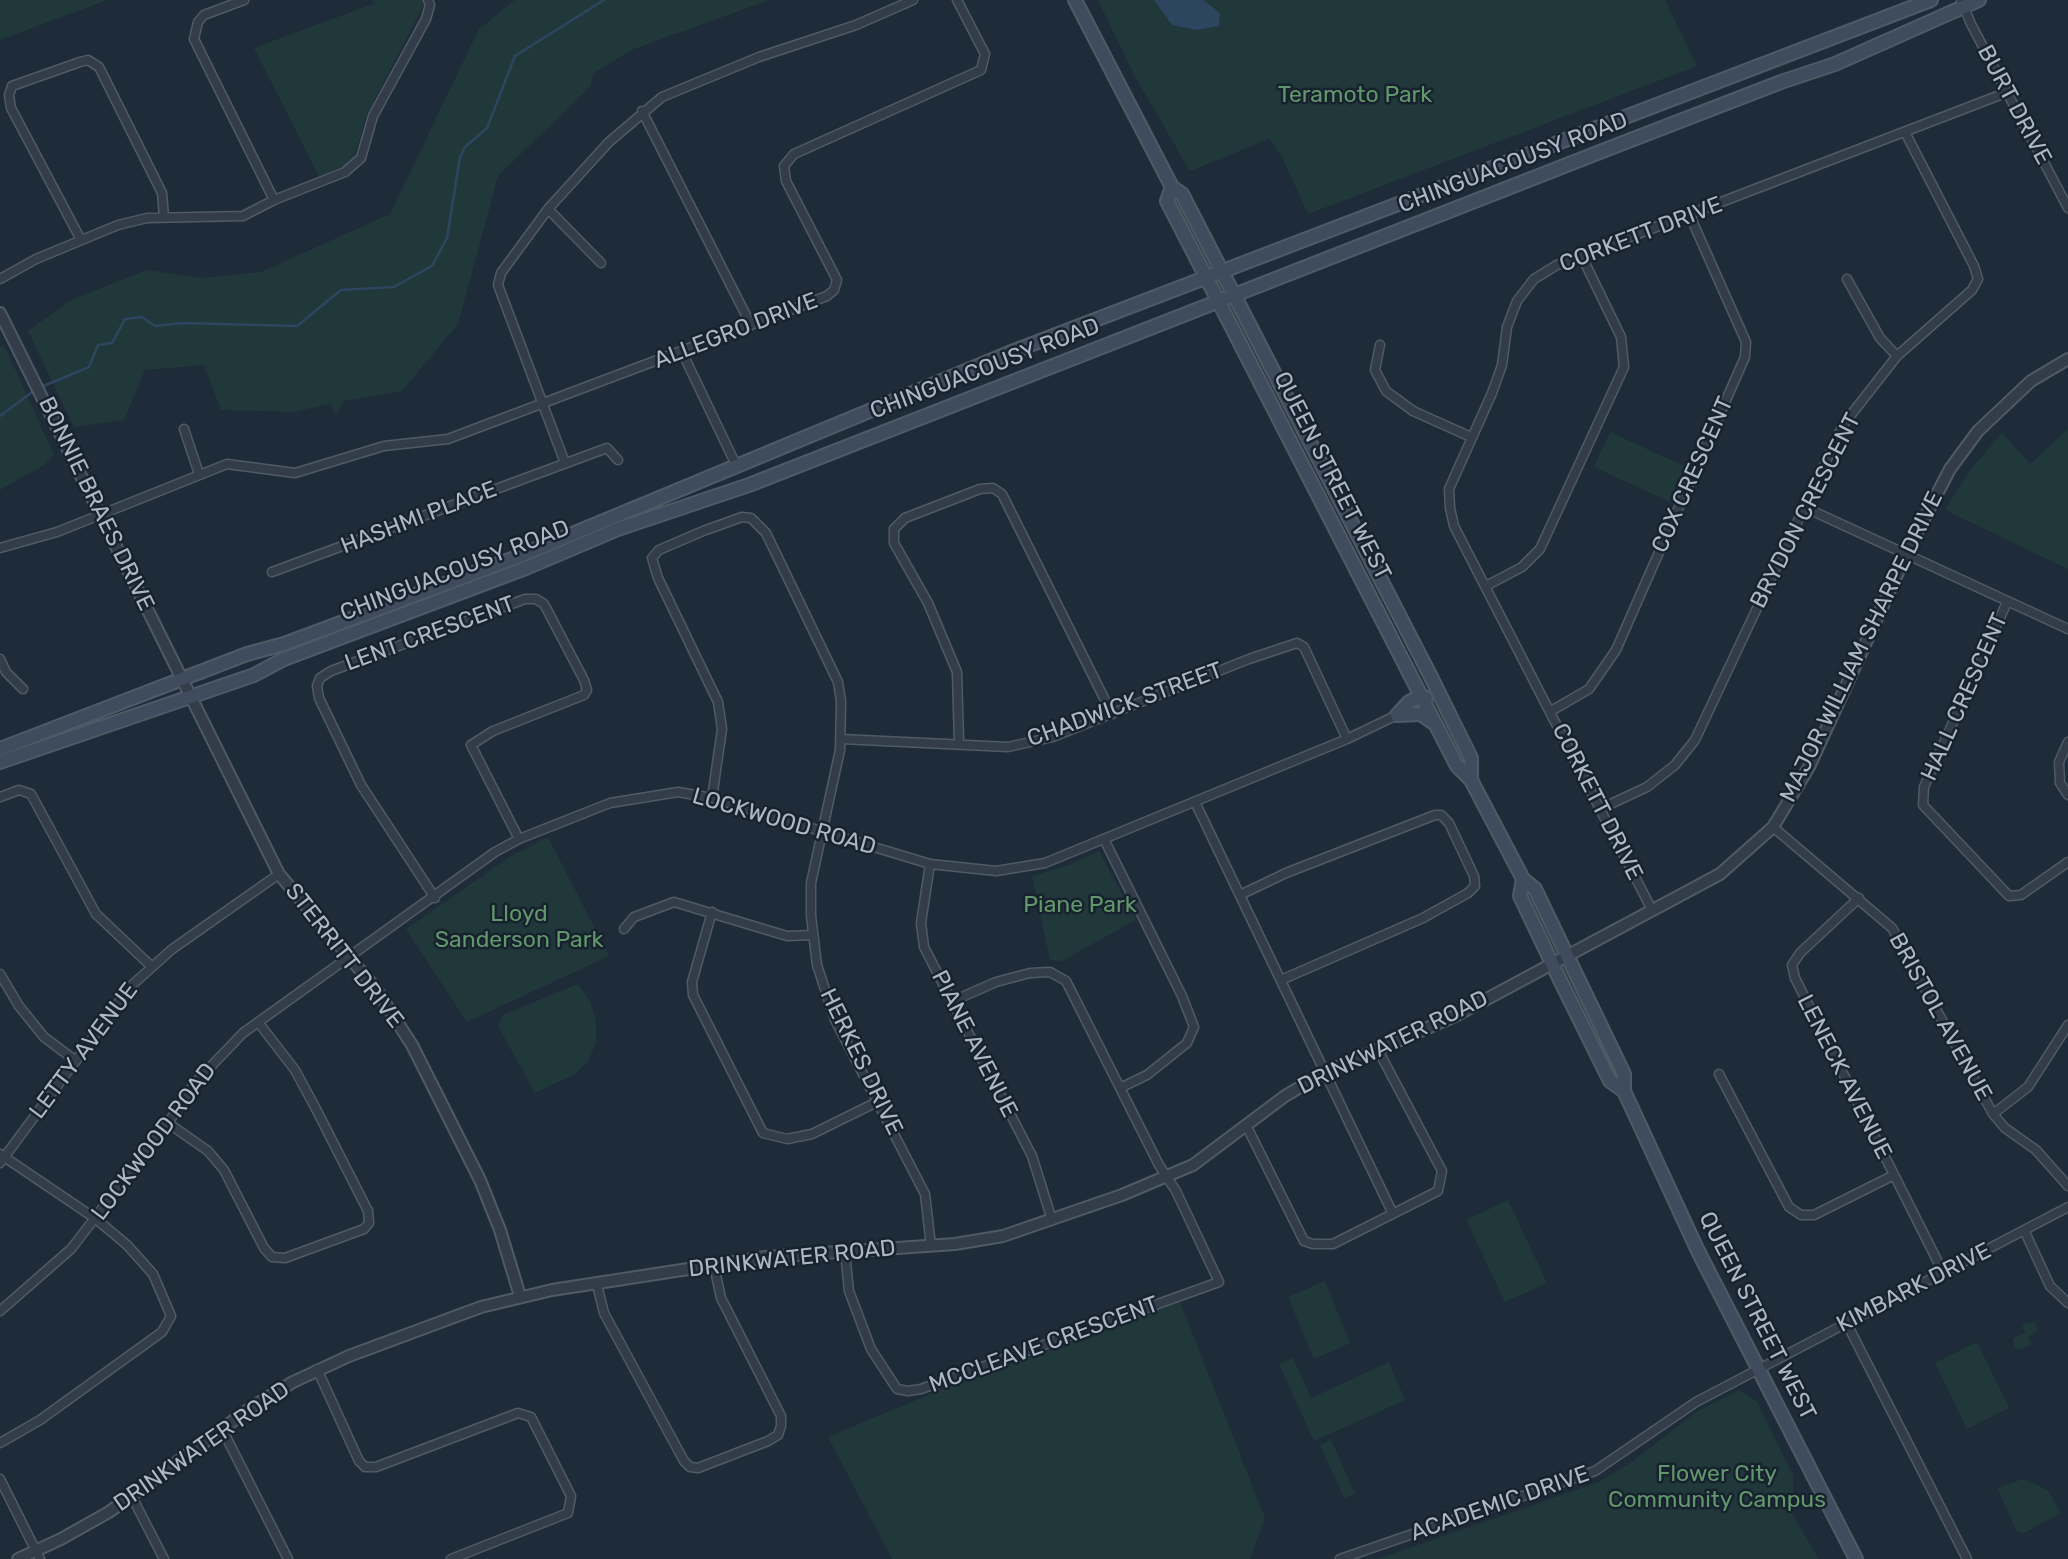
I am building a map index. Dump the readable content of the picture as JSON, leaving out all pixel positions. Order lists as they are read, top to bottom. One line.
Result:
{"streets":{"main road":["CHINGUACOUSY ROAD","QUEEN STREET WEST"],"street":["BURT DRIVE","CORKETT DRIVE","ALLEGRO DRIVE","COX CRESCENT","BONNIE BRAES DRIVE","BRYDON CRESCENT","HASHMI PLACE","LENT CRESCENT","MAJOR WILLIAM SHARPE DRIVE","HALL CRESCENT","CHADWICK STREET","LOCKWOOD ROAD","STERRITT DRIVE","BRISTOL AVENUE","DRINKWATER ROAD","PIANE AVENUE","LETTY AVENUE","HERKES DRIVE","LENECK AVENUE","KIMBARK DRIVE","MCCLEAVE CRESCENT","ACADEMIC DRIVE"]},"crossings":[["BURT DRIVE","CHINGUACOUSY ROAD"],["BURT DRIVE","CORKETT DRIVE"],["CHINGUACOUSY ROAD","QUEEN STREET WEST"],["CHINGUACOUSY ROAD","BONNIE BRAES DRIVE"],["CHINGUACOUSY ROAD","STERRITT DRIVE"],["CORKETT DRIVE","COX CRESCENT"],["CORKETT DRIVE","BRYDON CRESCENT"],["CORKETT DRIVE","MAJOR WILLIAM SHARPE DRIVE"],["ALLEGRO DRIVE","BONNIE BRAES DRIVE"],["QUEEN STREET WEST","MAJOR WILLIAM SHARPE DRIVE"],["QUEEN STREET WEST","DRINKWATER ROAD"],["QUEEN STREET WEST","KIMBARK DRIVE"],["QUEEN STREET WEST","ACADEMIC DRIVE"],["BONNIE BRAES DRIVE","STERRITT DRIVE"],["LENT CRESCENT","LOCKWOOD ROAD"],["MAJOR WILLIAM SHARPE DRIVE","BRISTOL AVENUE"],["MAJOR WILLIAM SHARPE DRIVE","DRINKWATER ROAD"],["CHADWICK STREET","LOCKWOOD ROAD"],["CHADWICK STREET","HERKES DRIVE"],["LOCKWOOD ROAD","STERRITT DRIVE"],["LOCKWOOD ROAD","PIANE AVENUE"],["LOCKWOOD ROAD","HERKES DRIVE"],["STERRITT DRIVE","DRINKWATER ROAD"],["STERRITT DRIVE","LETTY AVENUE"],["BRISTOL AVENUE","LENECK AVENUE"],["DRINKWATER ROAD","PIANE AVENUE"],["DRINKWATER ROAD","HERKES DRIVE"],["DRINKWATER ROAD","MCCLEAVE CRESCENT"],["LENECK AVENUE","KIMBARK DRIVE"],["KIMBARK DRIVE","ACADEMIC DRIVE"]],"parks":["Teramoto Park","Piane Park","Lloyd Sanderson Park","Flower City Community Campus"]}
